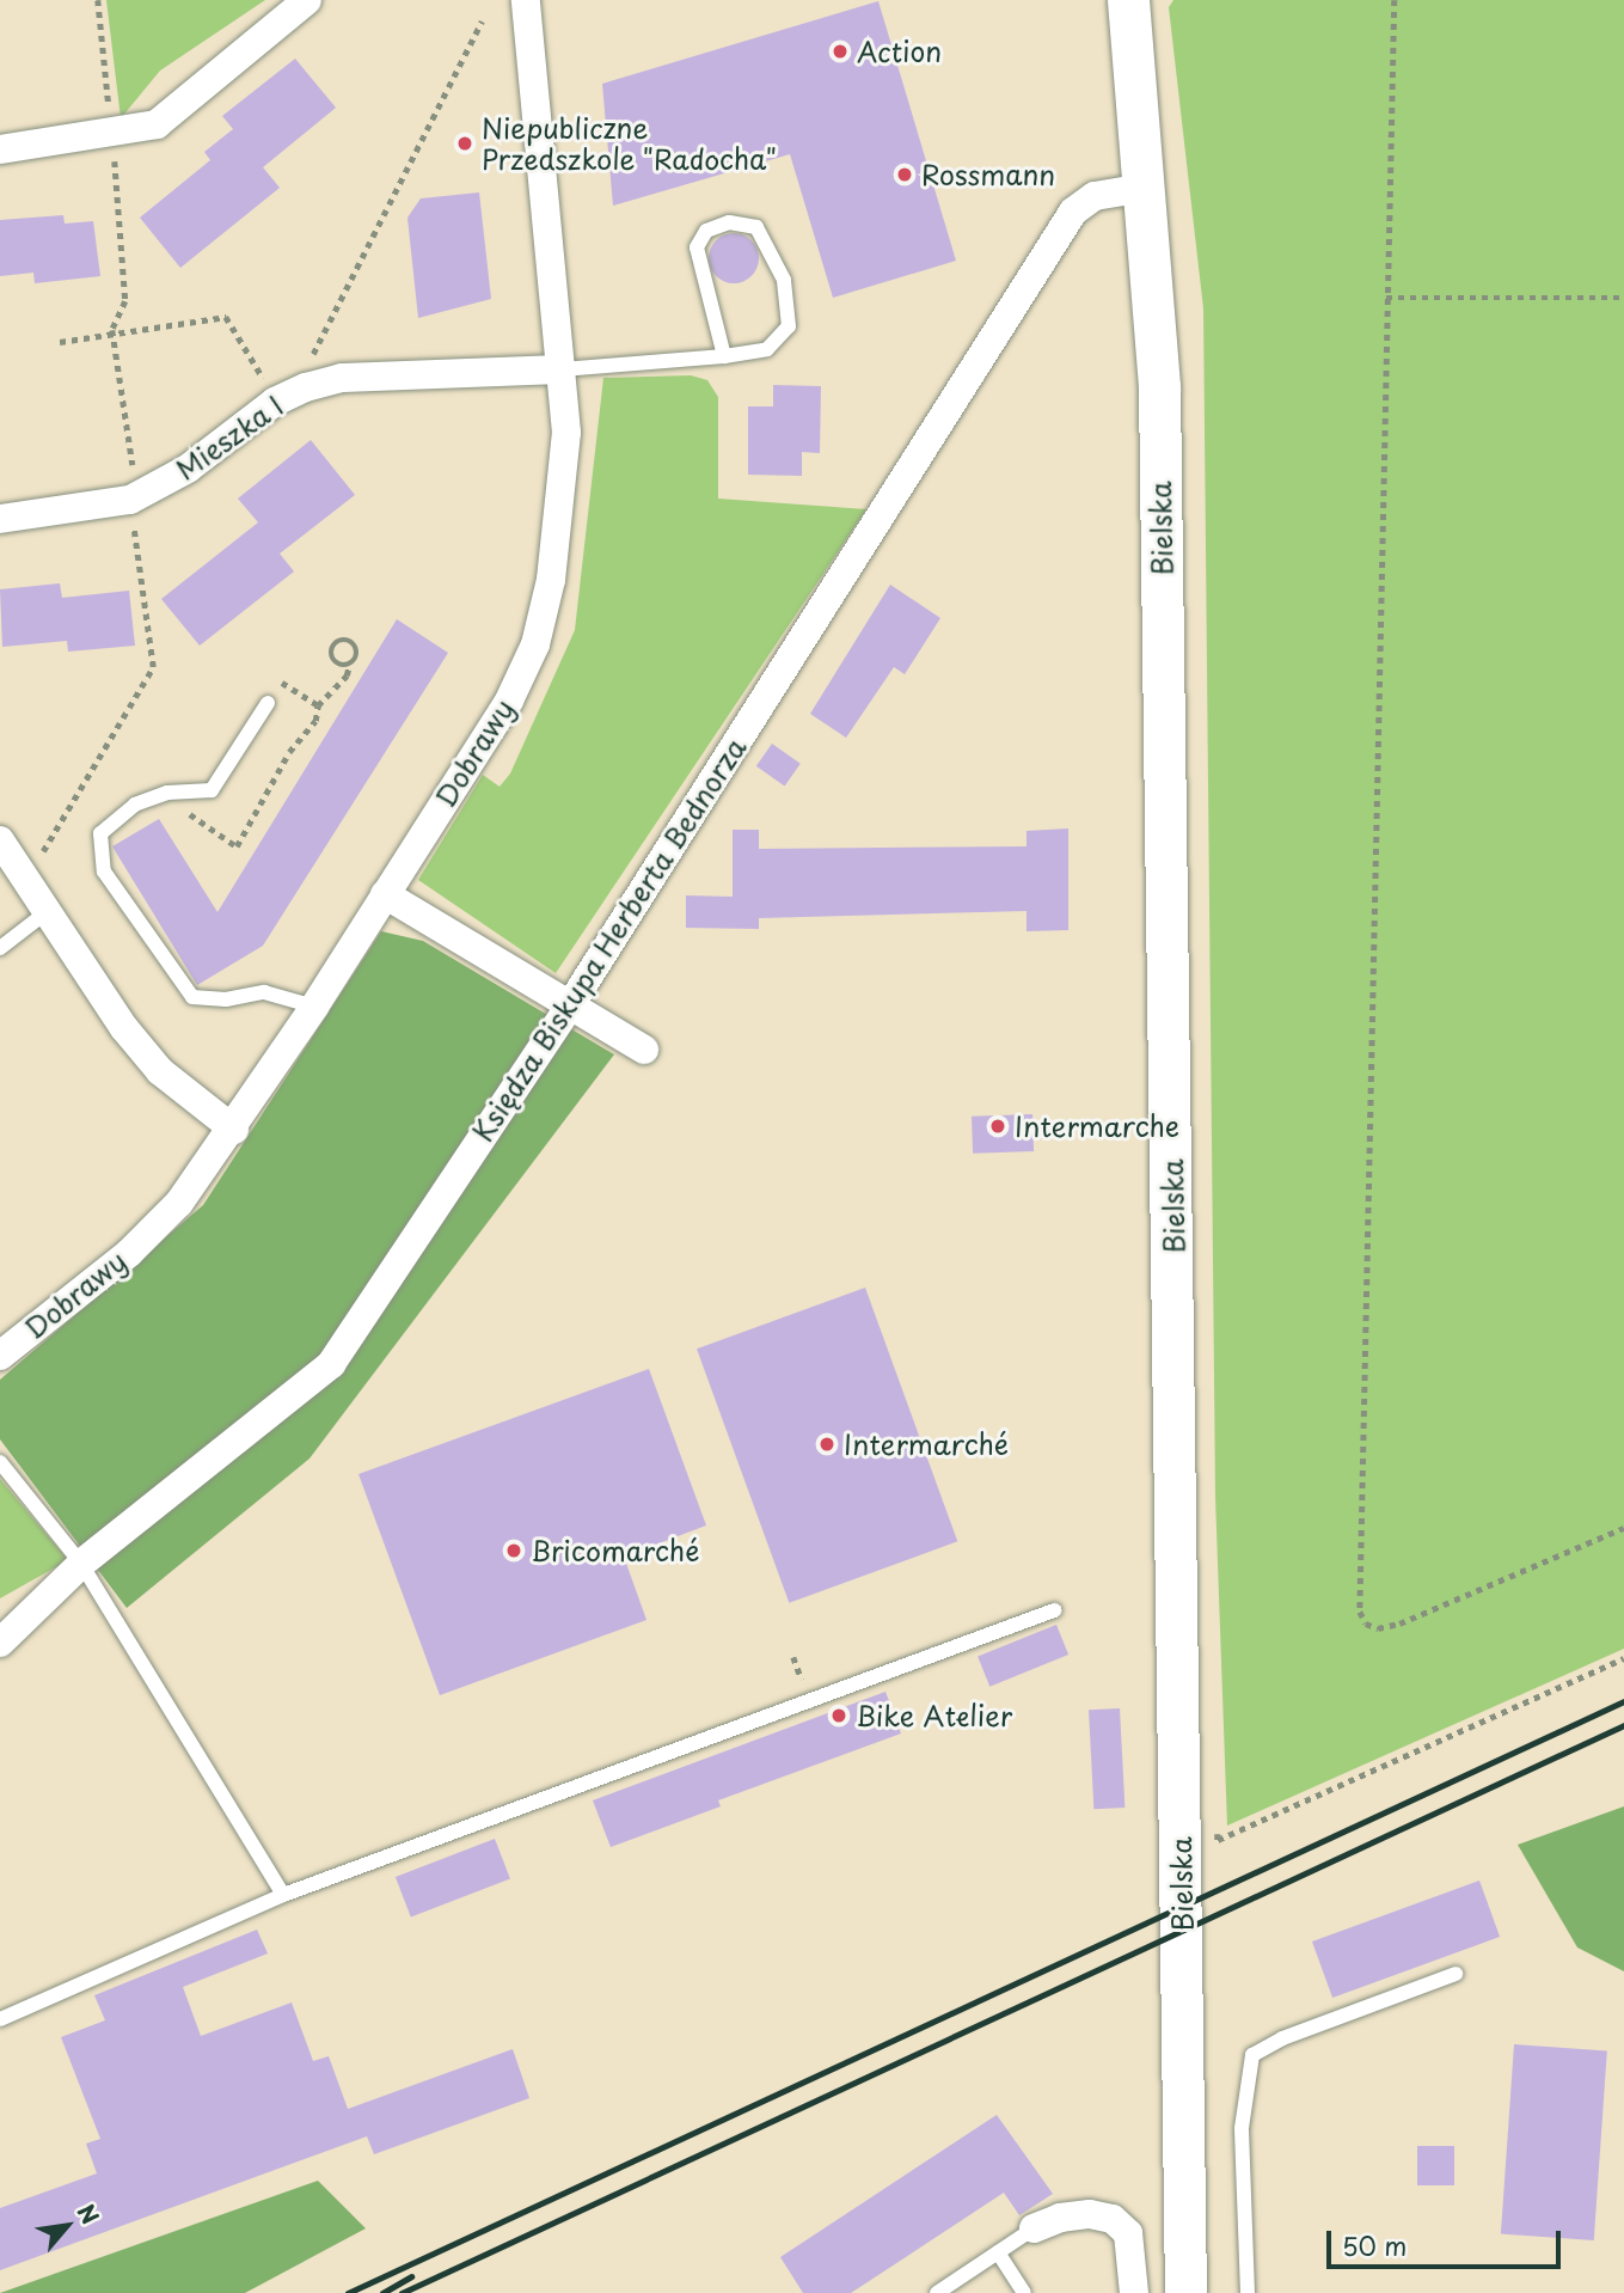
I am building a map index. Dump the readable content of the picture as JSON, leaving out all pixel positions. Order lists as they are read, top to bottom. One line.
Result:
{"streets":{"main road":["Bielska"],"street":["Mieszka I","Dobrawy","Księdza Biskupa Herberta Bednorza"]},"crossings":[["Mieszka I","Dobrawy"],["Bielska","Księdza Biskupa Herberta Bednorza"]],"places":["Action","Niepubliczne Przedszkole \"Radocha\"","Rossmann","Intermarche","Intermarché","Bricomarché","Bike Atelier"],"scale_bar":"50 m","north":"top right"}
